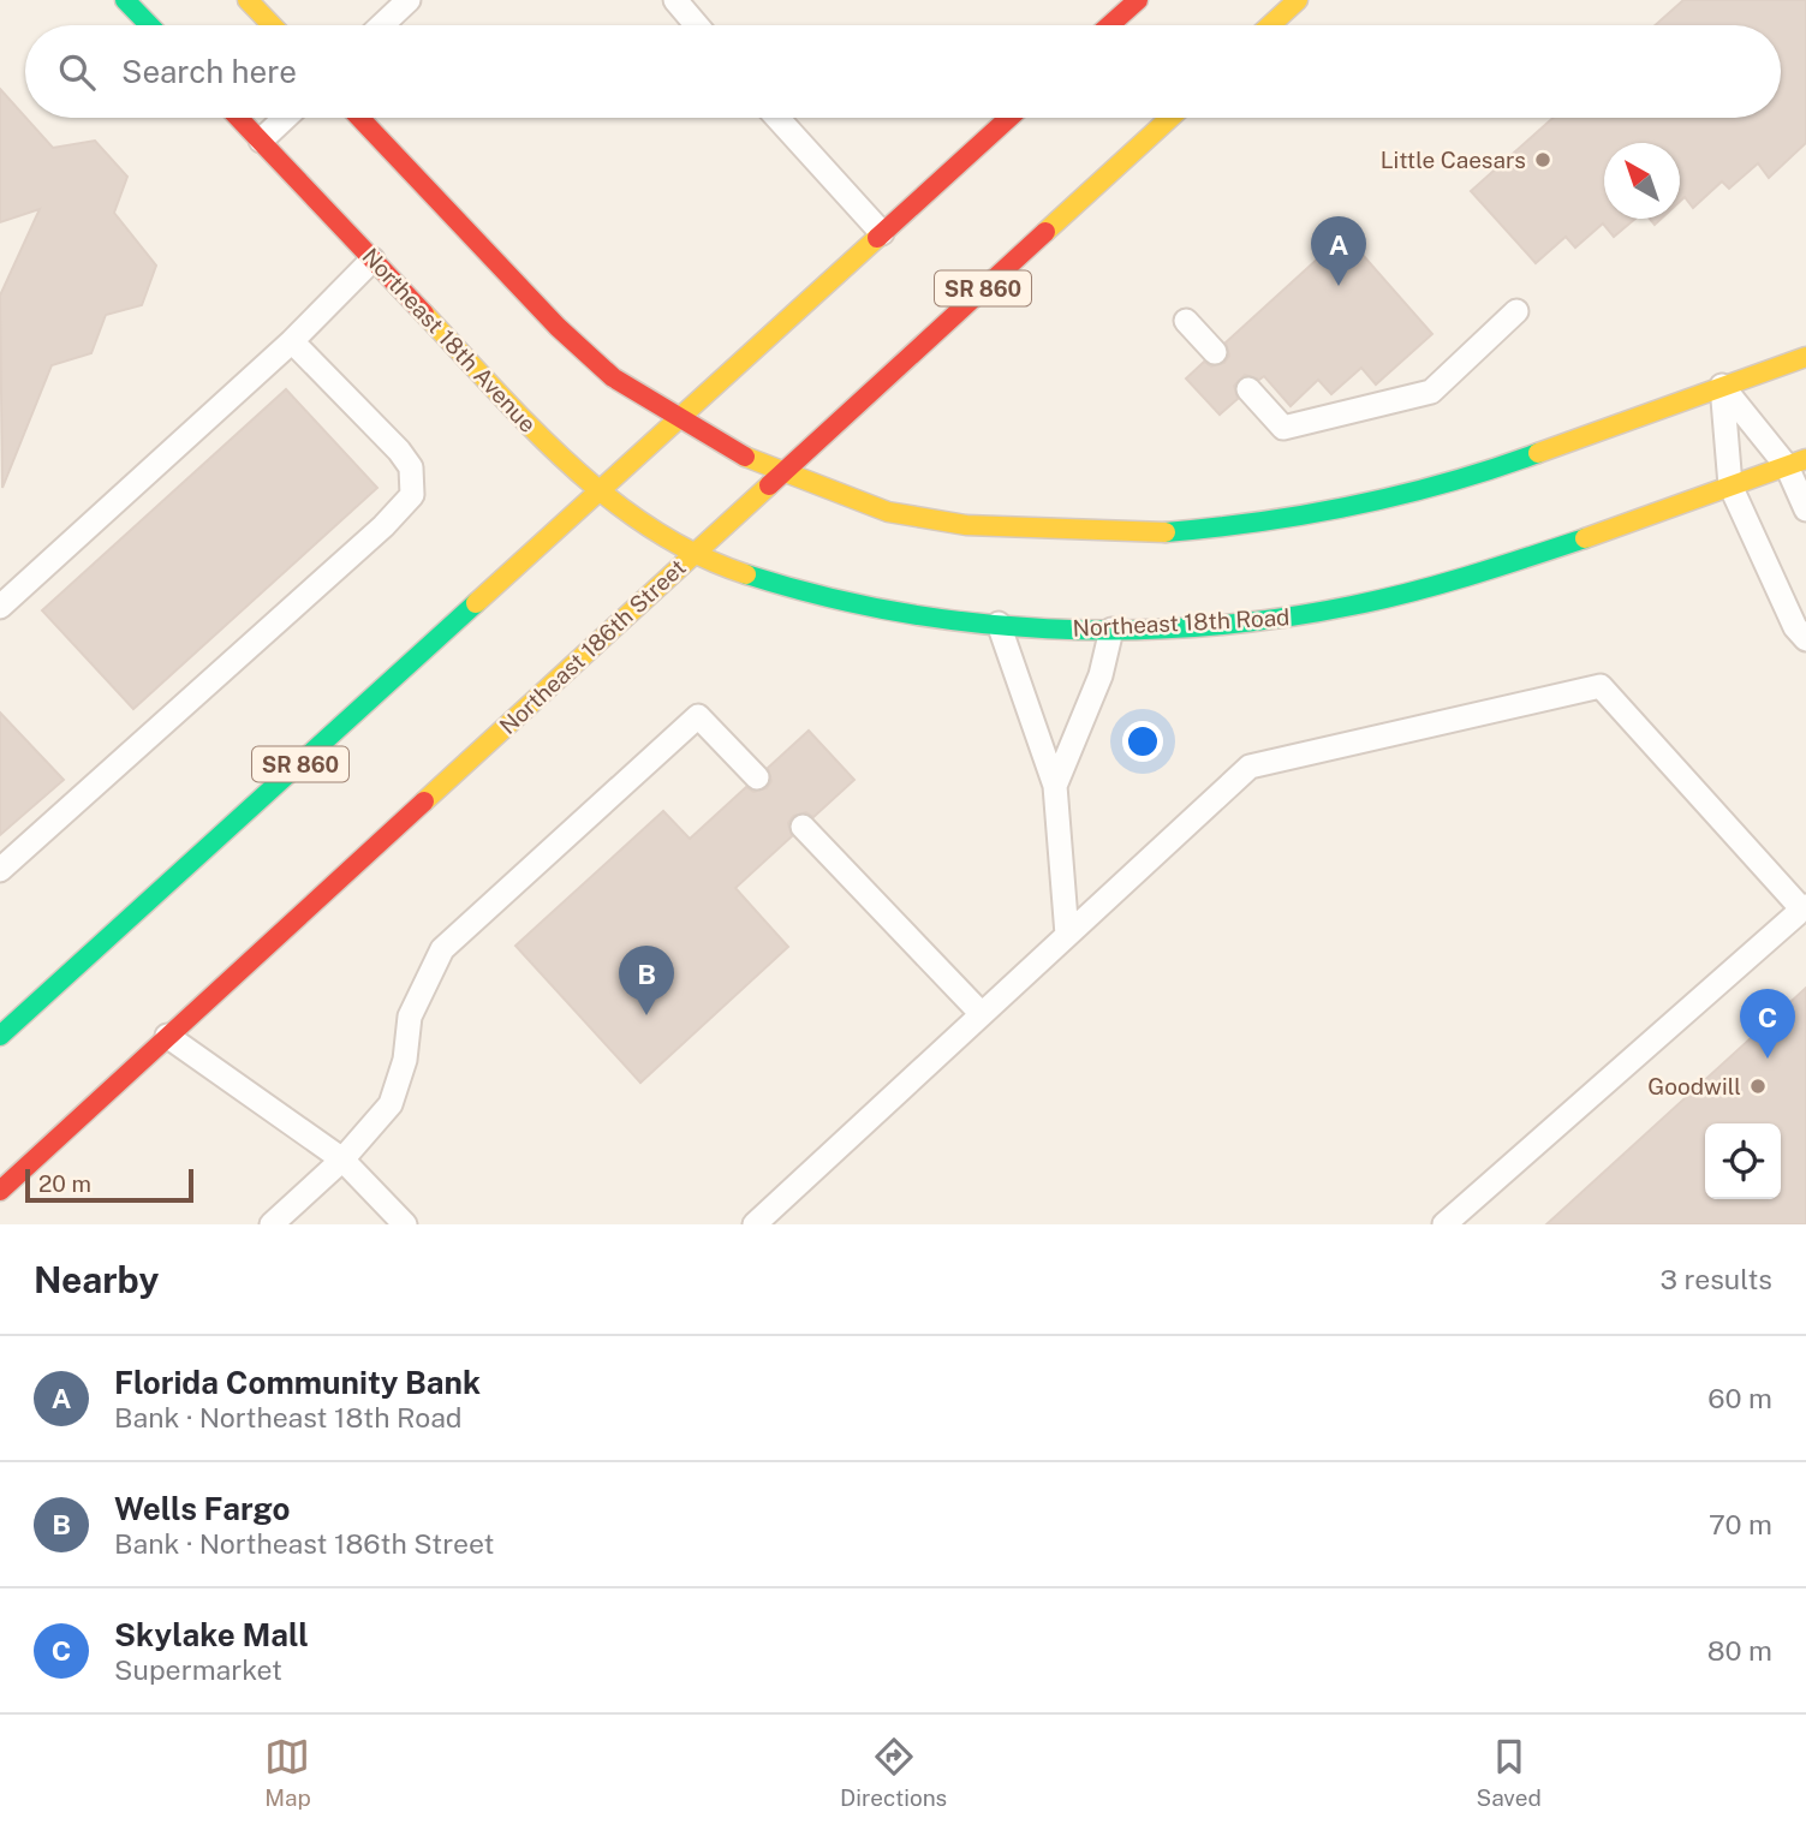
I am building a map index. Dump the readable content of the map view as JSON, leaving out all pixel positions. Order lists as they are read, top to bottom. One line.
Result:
{"streets":{"street":["SR 860","Northeast 18th Avenue","Northeast 18th Road","Northeast 186th Street"]},"crossings":[["SR 860","Northeast 18th Avenue"],["Northeast 18th Avenue","Northeast 18th Road"],["Northeast 18th Avenue","Northeast 186th Street"],["Northeast 18th Road","Northeast 186th Street"]],"places":["Little Caesars","Goodwill"],"scale_bar":"20 m","north":"top left","page":{"search":"Search here","pins":["A","B","C"],"scale":"20 m","heading":["Nearby","3 results"],"list":[{"mark":"A","name":"Florida Community Bank","note":"Bank · Northeast 18th Road","value":"60 m"},{"mark":"B","name":"Wells Fargo","note":"Bank · Northeast 186th Street","value":"70 m"},{"mark":"C","name":"Skylake Mall","note":"Supermarket","value":"80 m"}],"nav":["Map","Directions","Saved"]}}
